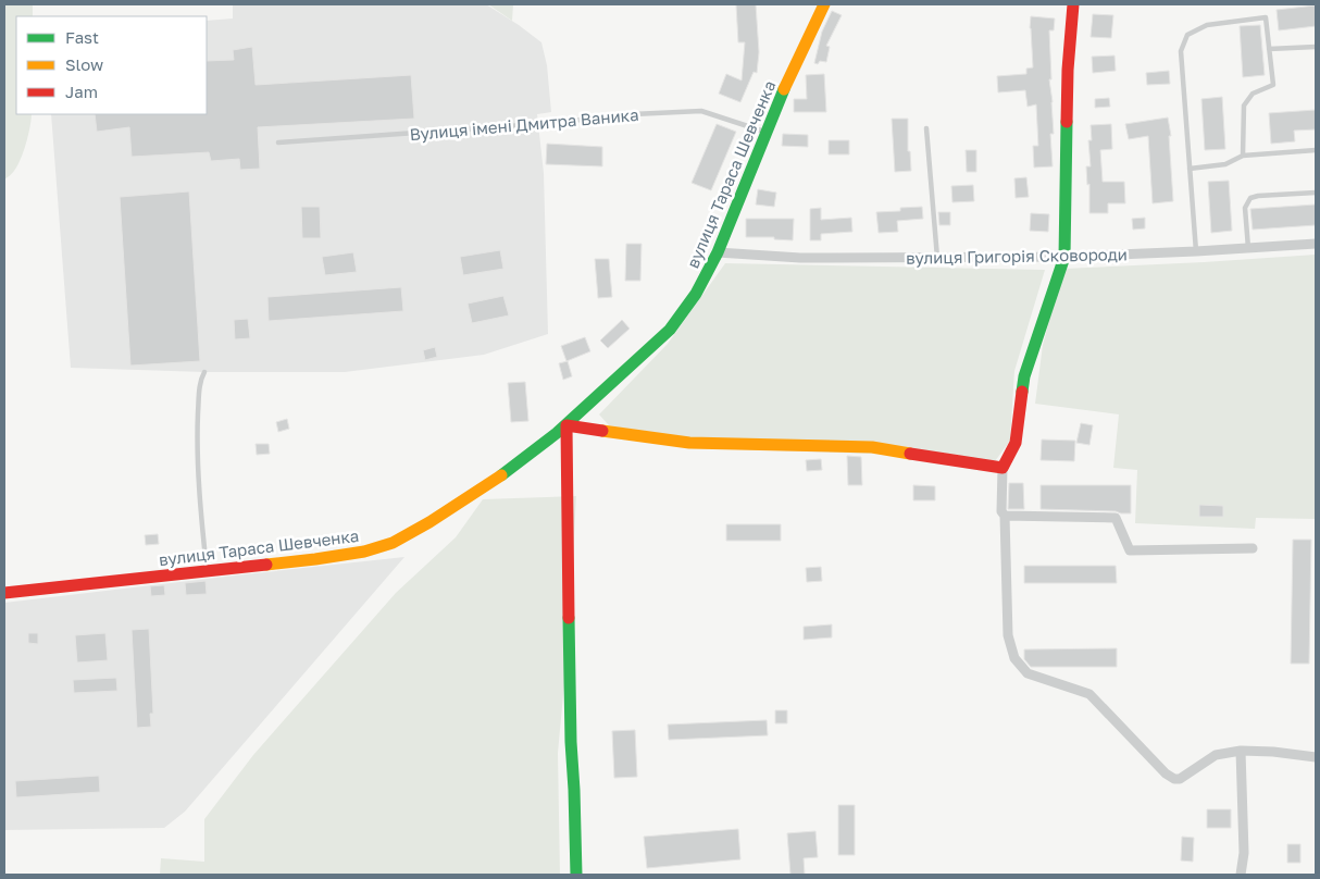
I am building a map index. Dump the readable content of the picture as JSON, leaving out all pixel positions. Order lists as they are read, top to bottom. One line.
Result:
{"streets":{"street":["вулиця Тараса Шевченка","вулиця Григорія Сковороди"],"lane":["Вулиця імені Дмитра Ваника"]},"crossings":[["Вулиця імені Дмитра Ваника","вулиця Тараса Шевченка"],["вулиця Тараса Шевченка","вулиця Григорія Сковороди"]],"legend":["Fast","Slow","Jam"]}
